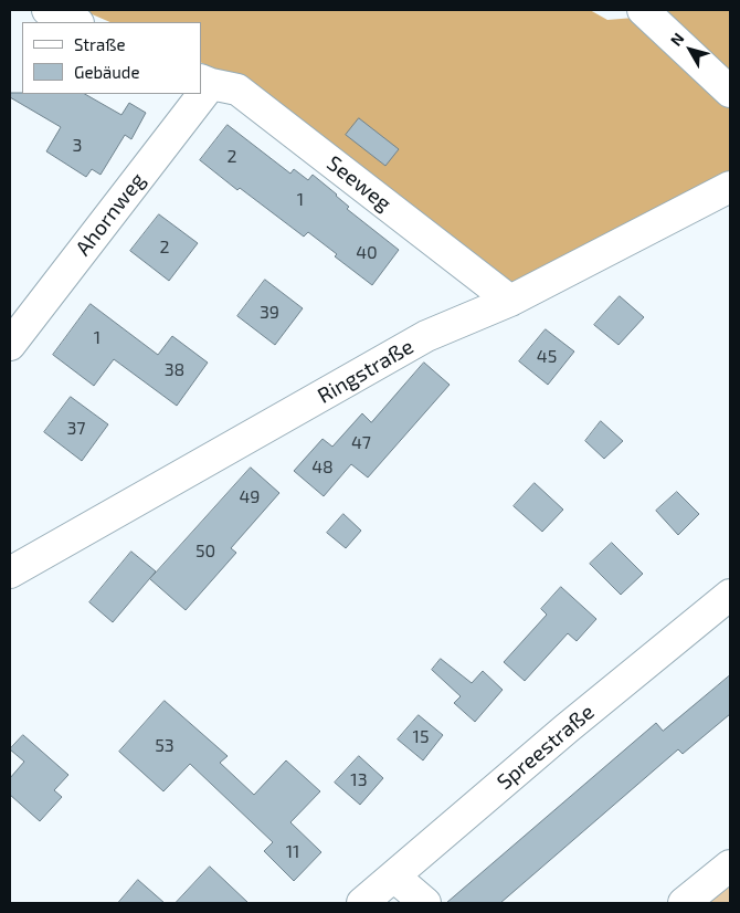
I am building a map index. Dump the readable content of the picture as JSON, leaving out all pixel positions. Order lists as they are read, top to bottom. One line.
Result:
{"streets":{"street":["Seeweg","Ahornweg","Ringstraße","Spreestraße"]},"crossings":[["Seeweg","Ringstraße"]],"house_numbers":["3","2","1","2","40","39","1","45","38","37","47","48","49","50","15","53","13","11"],"legend":["Straße","Gebäude"],"north":"top left"}
